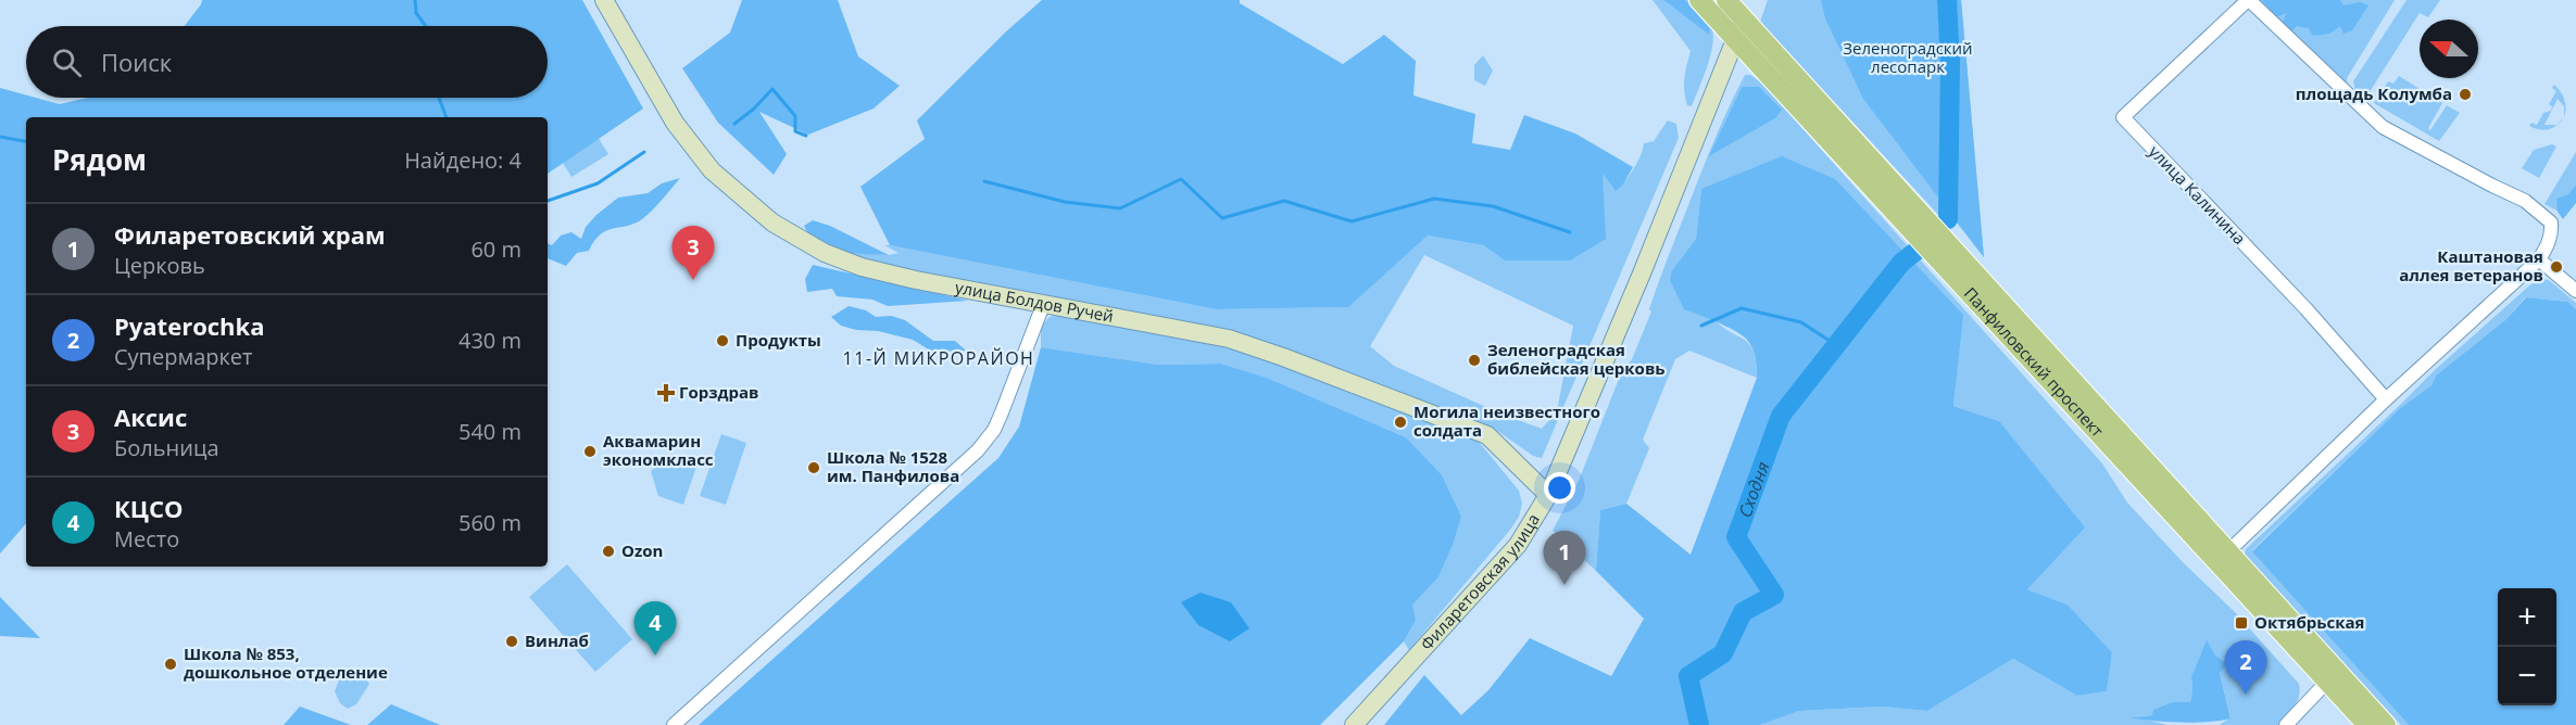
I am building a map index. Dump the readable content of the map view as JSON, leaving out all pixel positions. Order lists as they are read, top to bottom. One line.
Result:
{"streets":{"main road":["Панфиловский проспект"],"street":["улица Калинина","улица Болдов Ручей","Филаретовская улица"]},"crossings":[["улица Болдов Ручей","Филаретовская улица"],["Панфиловский проспект","Филаретовская улица"]],"districts":["11-Й МИКРОРАЙОН"],"water":["Сходня"],"parks":["Зеленоградский лесопарк"],"places":{"other":["площадь Колумба","Каштановая аллея ветеранов","Продукты","Зеленоградская библейская церковь","Могила неизвестного солдата","Аквамарин экономкласс","Школа № 1528 им. Панфилова","Ozon","Винлаб","Школа № 853, дошкольное отделение"],"health":["Горздрав"],"transit":["Октябрьская"]},"north":"left","page":{"search":"Поиск","heading":["Рядом","Найдено: 4"],"list":[{"mark":"1","name":"Филаретовский храм","note":"Церковь","value":"60 m"},{"mark":"2","name":"Pyaterochka","note":"Супермаркет","value":"430 m"},{"mark":"3","name":"Аксис","note":"Больница","value":"540 m"},{"mark":"4","name":"КЦСО","note":"Место","value":"560 m"}],"pins":["3","1","4","2"],"map_buttons":["+","−"]}}
